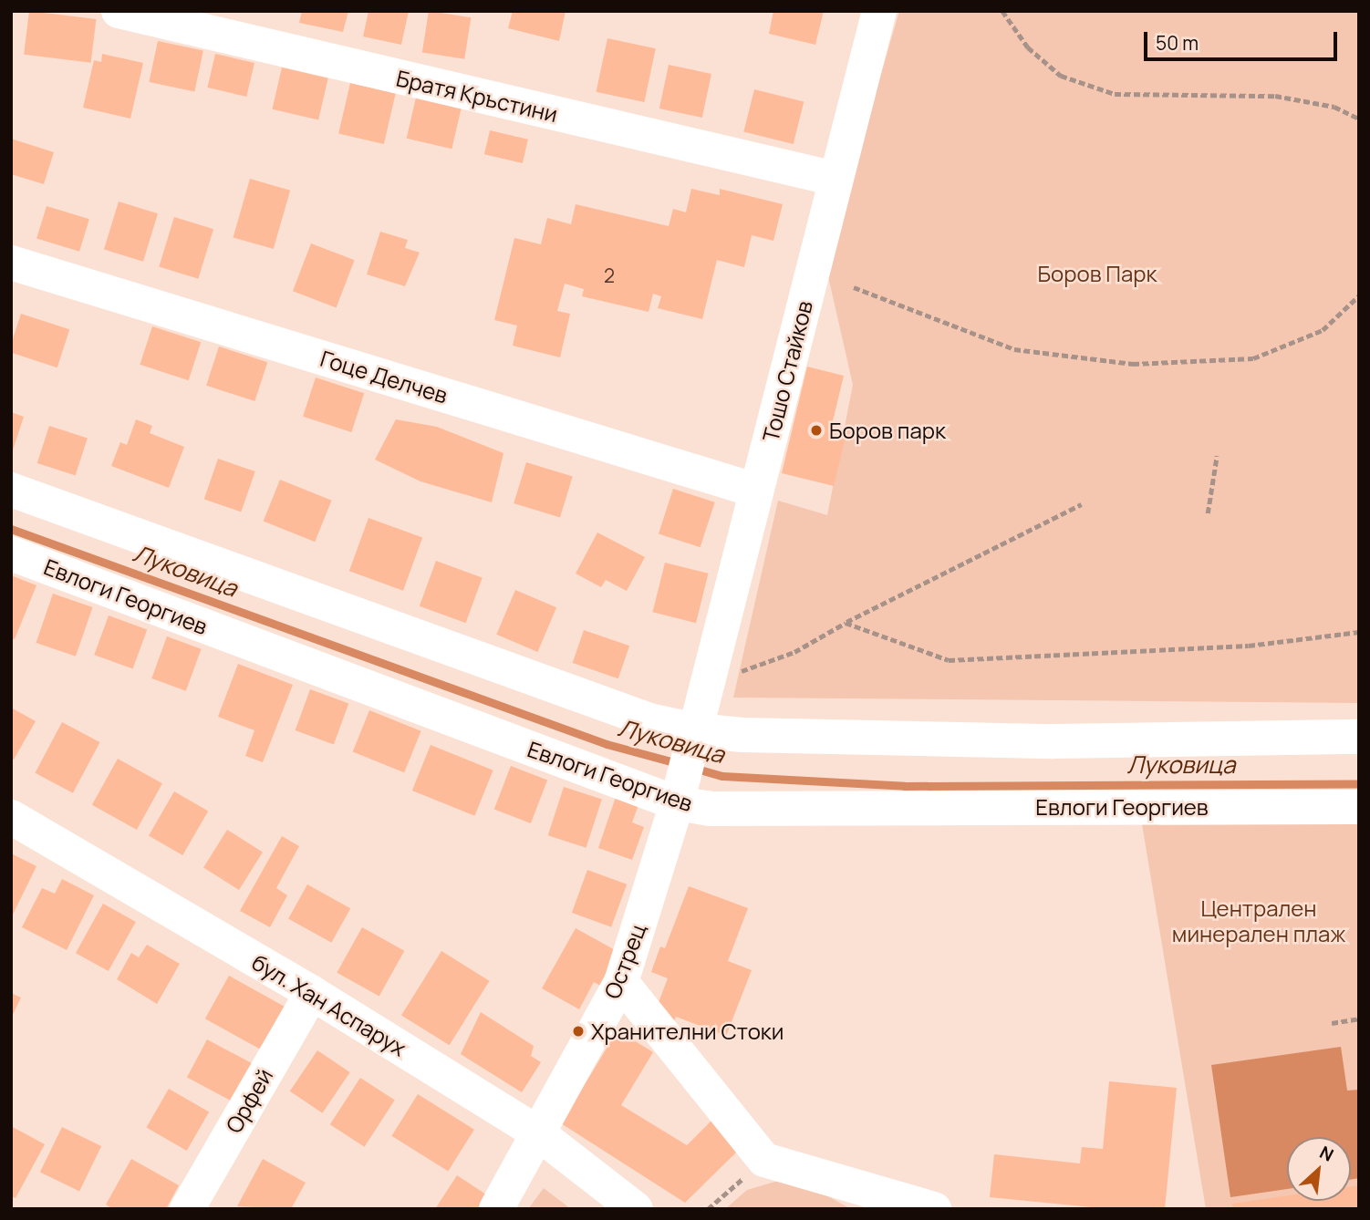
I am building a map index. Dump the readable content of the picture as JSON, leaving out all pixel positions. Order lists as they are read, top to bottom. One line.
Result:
{"streets":{"street":["Братя Кръстини","Тошо Стайков","Гоце Делчев","Евлоги Георгиев","Острец","бул. Хан Аспарух","Орфей"]},"crossings":[["Братя Кръстини","Тошо Стайков"],["Тошо Стайков","Гоце Делчев"],["Тошо Стайков","Острец"],["Евлоги Георгиев","Острец"],["Острец","бул. Хан Аспарух"],["бул. Хан Аспарух","Орфей"]],"water":["Луковица"],"parks":["Боров Парк","Централен минерален плаж"],"places":["Боров парк","Хранителни Стоки"],"house_numbers":["2"],"scale_bar":"50 m","north":"top right"}
